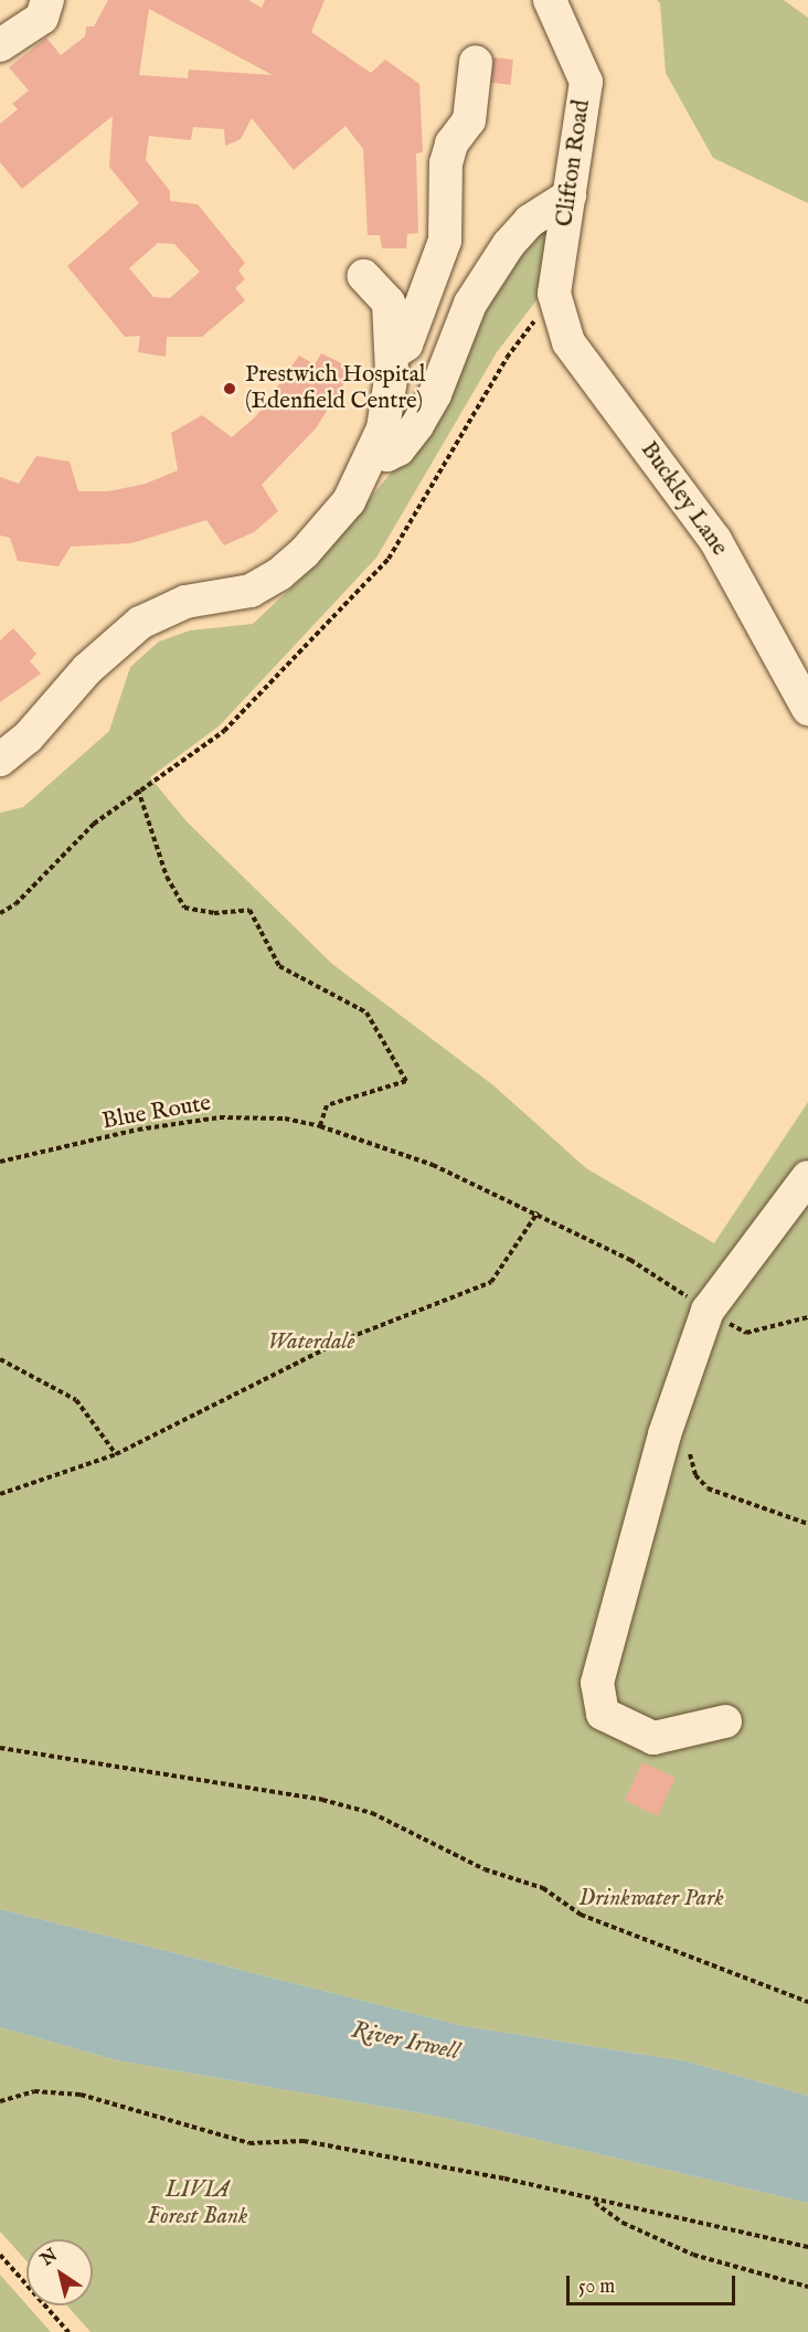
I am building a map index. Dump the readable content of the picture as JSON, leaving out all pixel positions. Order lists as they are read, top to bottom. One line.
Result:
{"streets":{"street":["Clifton Road","Buckley Lane"],"path":["Blue Route"]},"crossings":[["Clifton Road","Buckley Lane"]],"water":["River Irwell"],"parks":["Waterdale","Drinkwater Park","LIVIA Forest Bank"],"places":["Prestwich Hospital (Edenfield Centre)"],"scale_bar":"50 m","north":"top left"}
